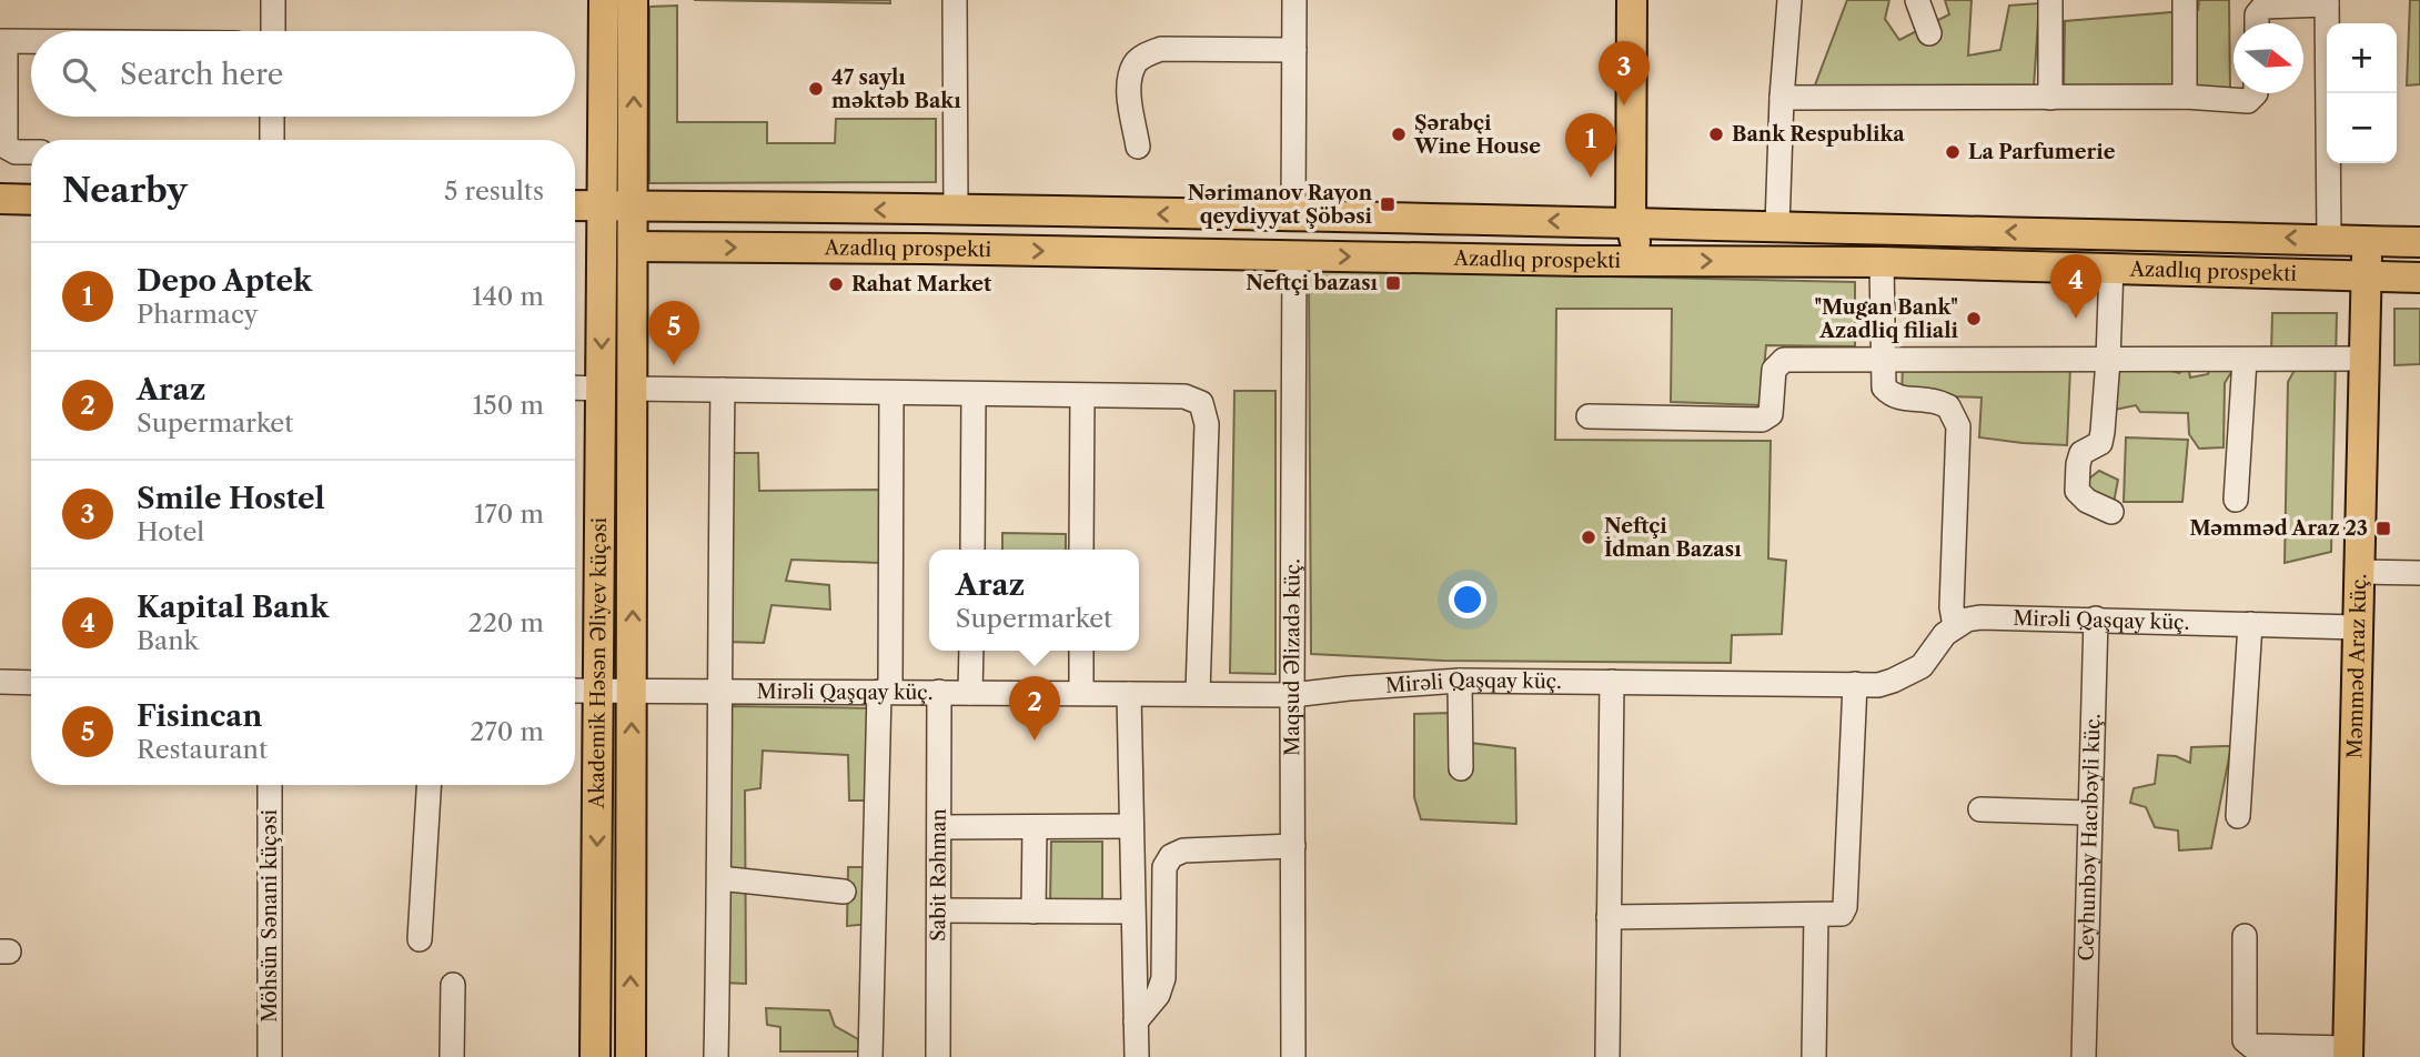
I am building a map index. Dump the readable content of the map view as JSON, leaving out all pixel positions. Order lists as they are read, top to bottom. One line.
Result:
{"streets":{"main road":["Azadlıq prospekti","Akademik Həsən Əliyev küçəsi","Məmməd Araz küç."],"street":["Mirəli Qaşqay küç.","Maqsud Əlizadə küç.","Ceyhunbəy Hacıbəyli küç.","Sabit Rəhman","Möhsün Sənani küçəsi"]},"crossings":[["Azadlıq prospekti","Maqsud Əlizadə küç."],["Azadlıq prospekti","Akademik Həsən Əliyev küçəsi"],["Azadlıq prospekti","Məmməd Araz küç."],["Mirəli Qaşqay küç.","Maqsud Əlizadə küç."],["Mirəli Qaşqay küç.","Akademik Həsən Əliyev küçəsi"],["Mirəli Qaşqay küç.","Məmməd Araz küç."],["Mirəli Qaşqay küç.","Ceyhunbəy Hacıbəyli küç."],["Mirəli Qaşqay küç.","Sabit Rəhman"]],"places":{"other":["47 saylı məktəb Bakı","Şərabçi Wine House","Bank Respublika","La Parfumerie","Rahat Market","\"Mugan Bank\" Azadliq filiali","Neftçi İdman Bazası"],"transit":["Nərimanov Rayon qeydiyyat Şöbəsi","Neftçi bazası","Məmməd Araz 23"]},"north":"right","page":{"map_buttons":["+","−"],"search":"Search here","pins":["3","1","4","5","2"],"heading":["Nearby","5 results"],"list":[{"mark":"1","name":"Depo Aptek","note":"Pharmacy","value":"140 m"},{"mark":"2","name":"Araz","note":"Supermarket","value":"150 m"},{"mark":"3","name":"Smile Hostel","note":"Hotel","value":"170 m"},{"mark":"4","name":"Kapital Bank","note":"Bank","value":"220 m"},{"mark":"5","name":"Fisincan","note":"Restaurant","value":"270 m"}],"popup":["Araz","Supermarket"]}}
